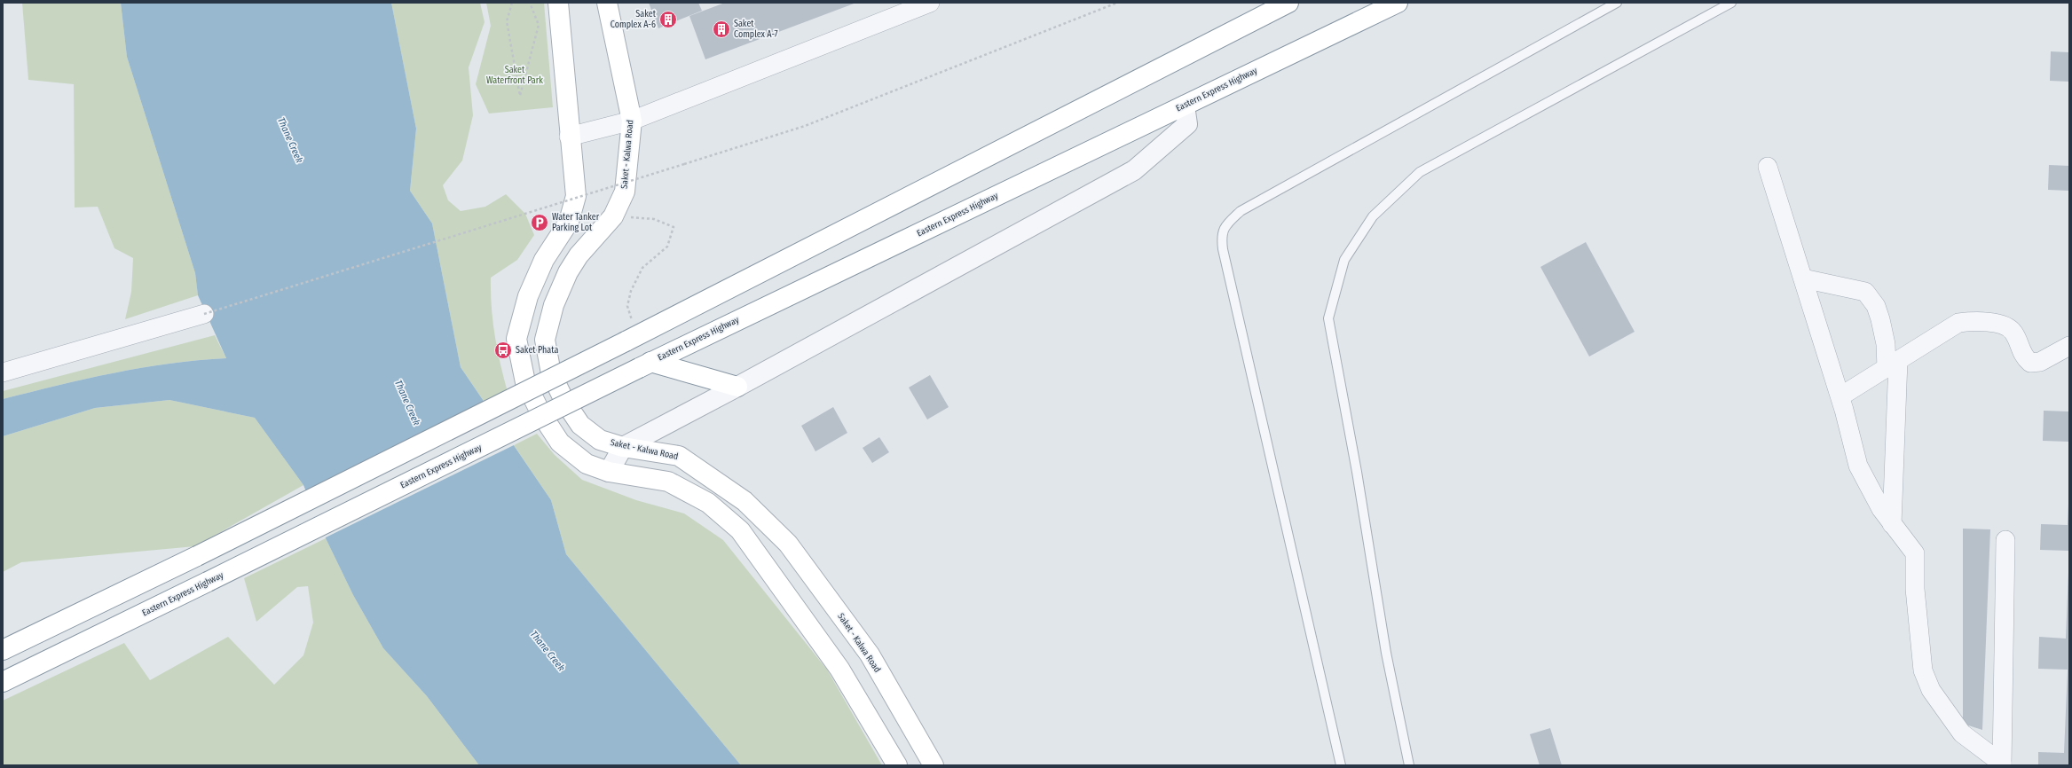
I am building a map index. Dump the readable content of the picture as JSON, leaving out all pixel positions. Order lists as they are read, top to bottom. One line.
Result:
{"streets":{"main road":["Eastern Express Highway","Saket - Kalwa Road"]},"water":["Thane Creek"],"parks":["Saket Waterfront Park"],"places":{"building":["Saket Complex A-6","Saket Complex A-7"],"parking":["Water Tanker Parking Lot"],"bus stop":["Saket Phata"]}}
